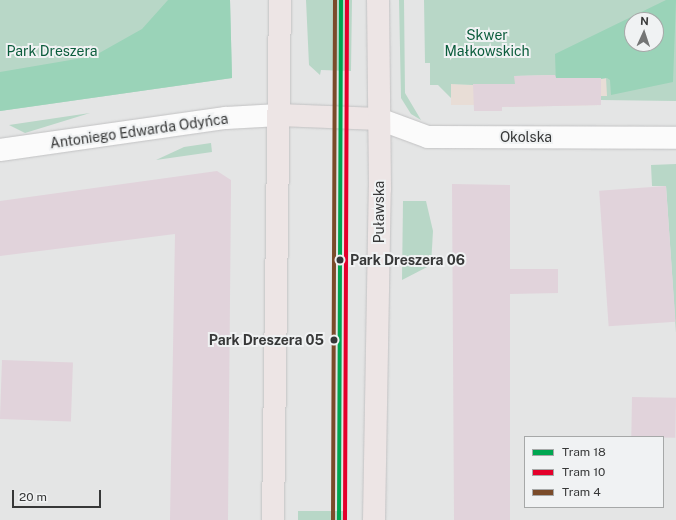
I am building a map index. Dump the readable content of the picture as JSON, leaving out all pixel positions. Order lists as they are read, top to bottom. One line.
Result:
{"streets":{"main road":["Puławska"],"street":["Antoniego Edwarda Odyńca","Okolska"]},"crossings":[["Okolska","Puławska"]],"parks":["Skwer Małkowskich","Park Dreszera"],"places":["Park Dreszera 06","Park Dreszera 05"],"lines":["tram line 18","tram line 10","tram line 4"],"legend":["Tram 18","Tram 10","Tram 4"],"scale_bar":"20 m","north":"top"}
